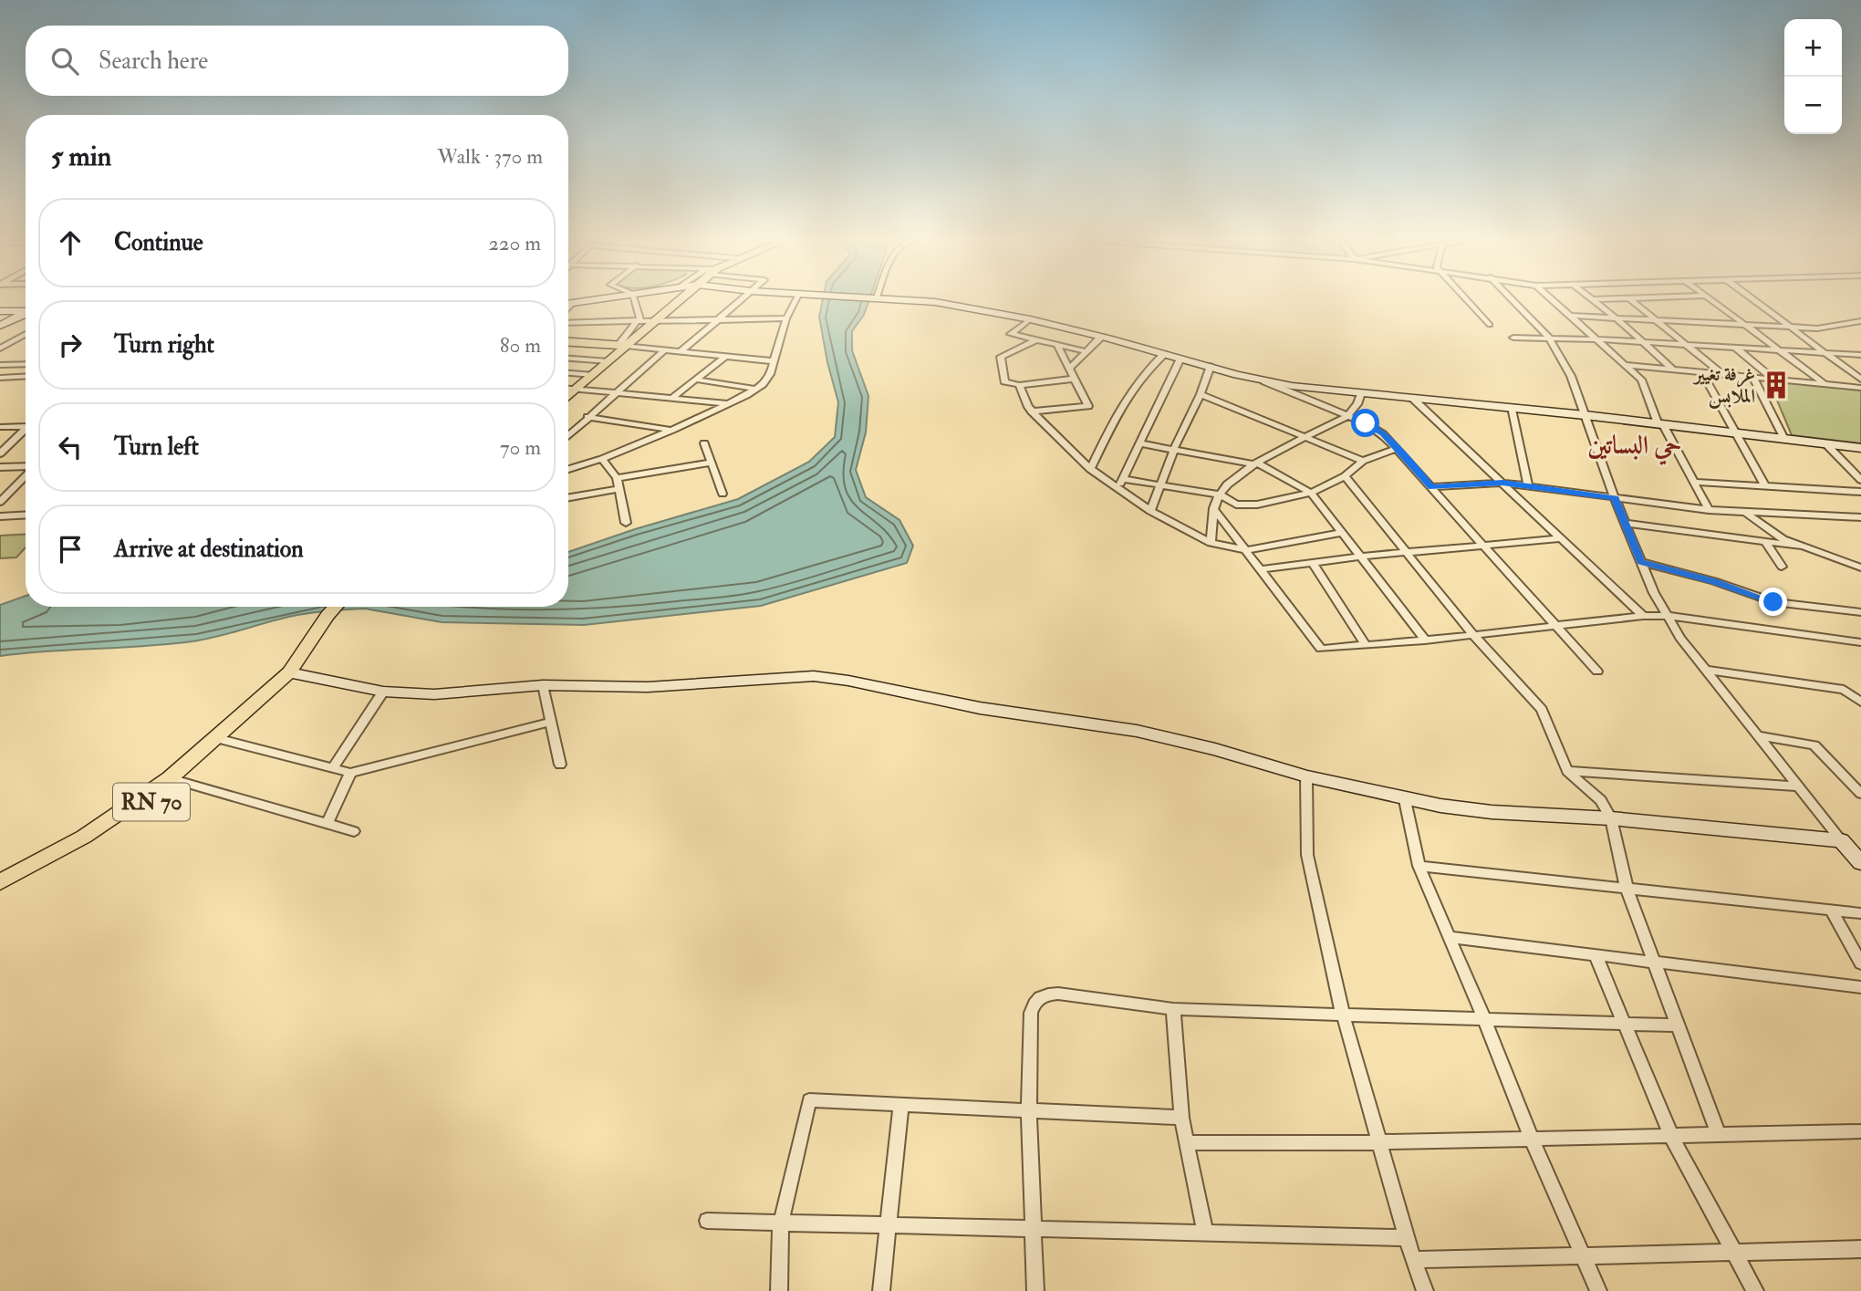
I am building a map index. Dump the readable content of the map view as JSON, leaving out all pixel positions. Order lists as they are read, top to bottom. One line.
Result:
{"streets":{"main road":["RN 70"]},"districts":["حي البساتين"],"places":{"building":["غرفة تغيير الملابس"]},"page":{"map_buttons":["+","−"],"search":"Search here","heading":["5 min","Walk · 370 m"],"list":[["Continue","220 m"],["Turn right","80 m"],["Turn left","70 m"],"Arrive at destination"]}}
